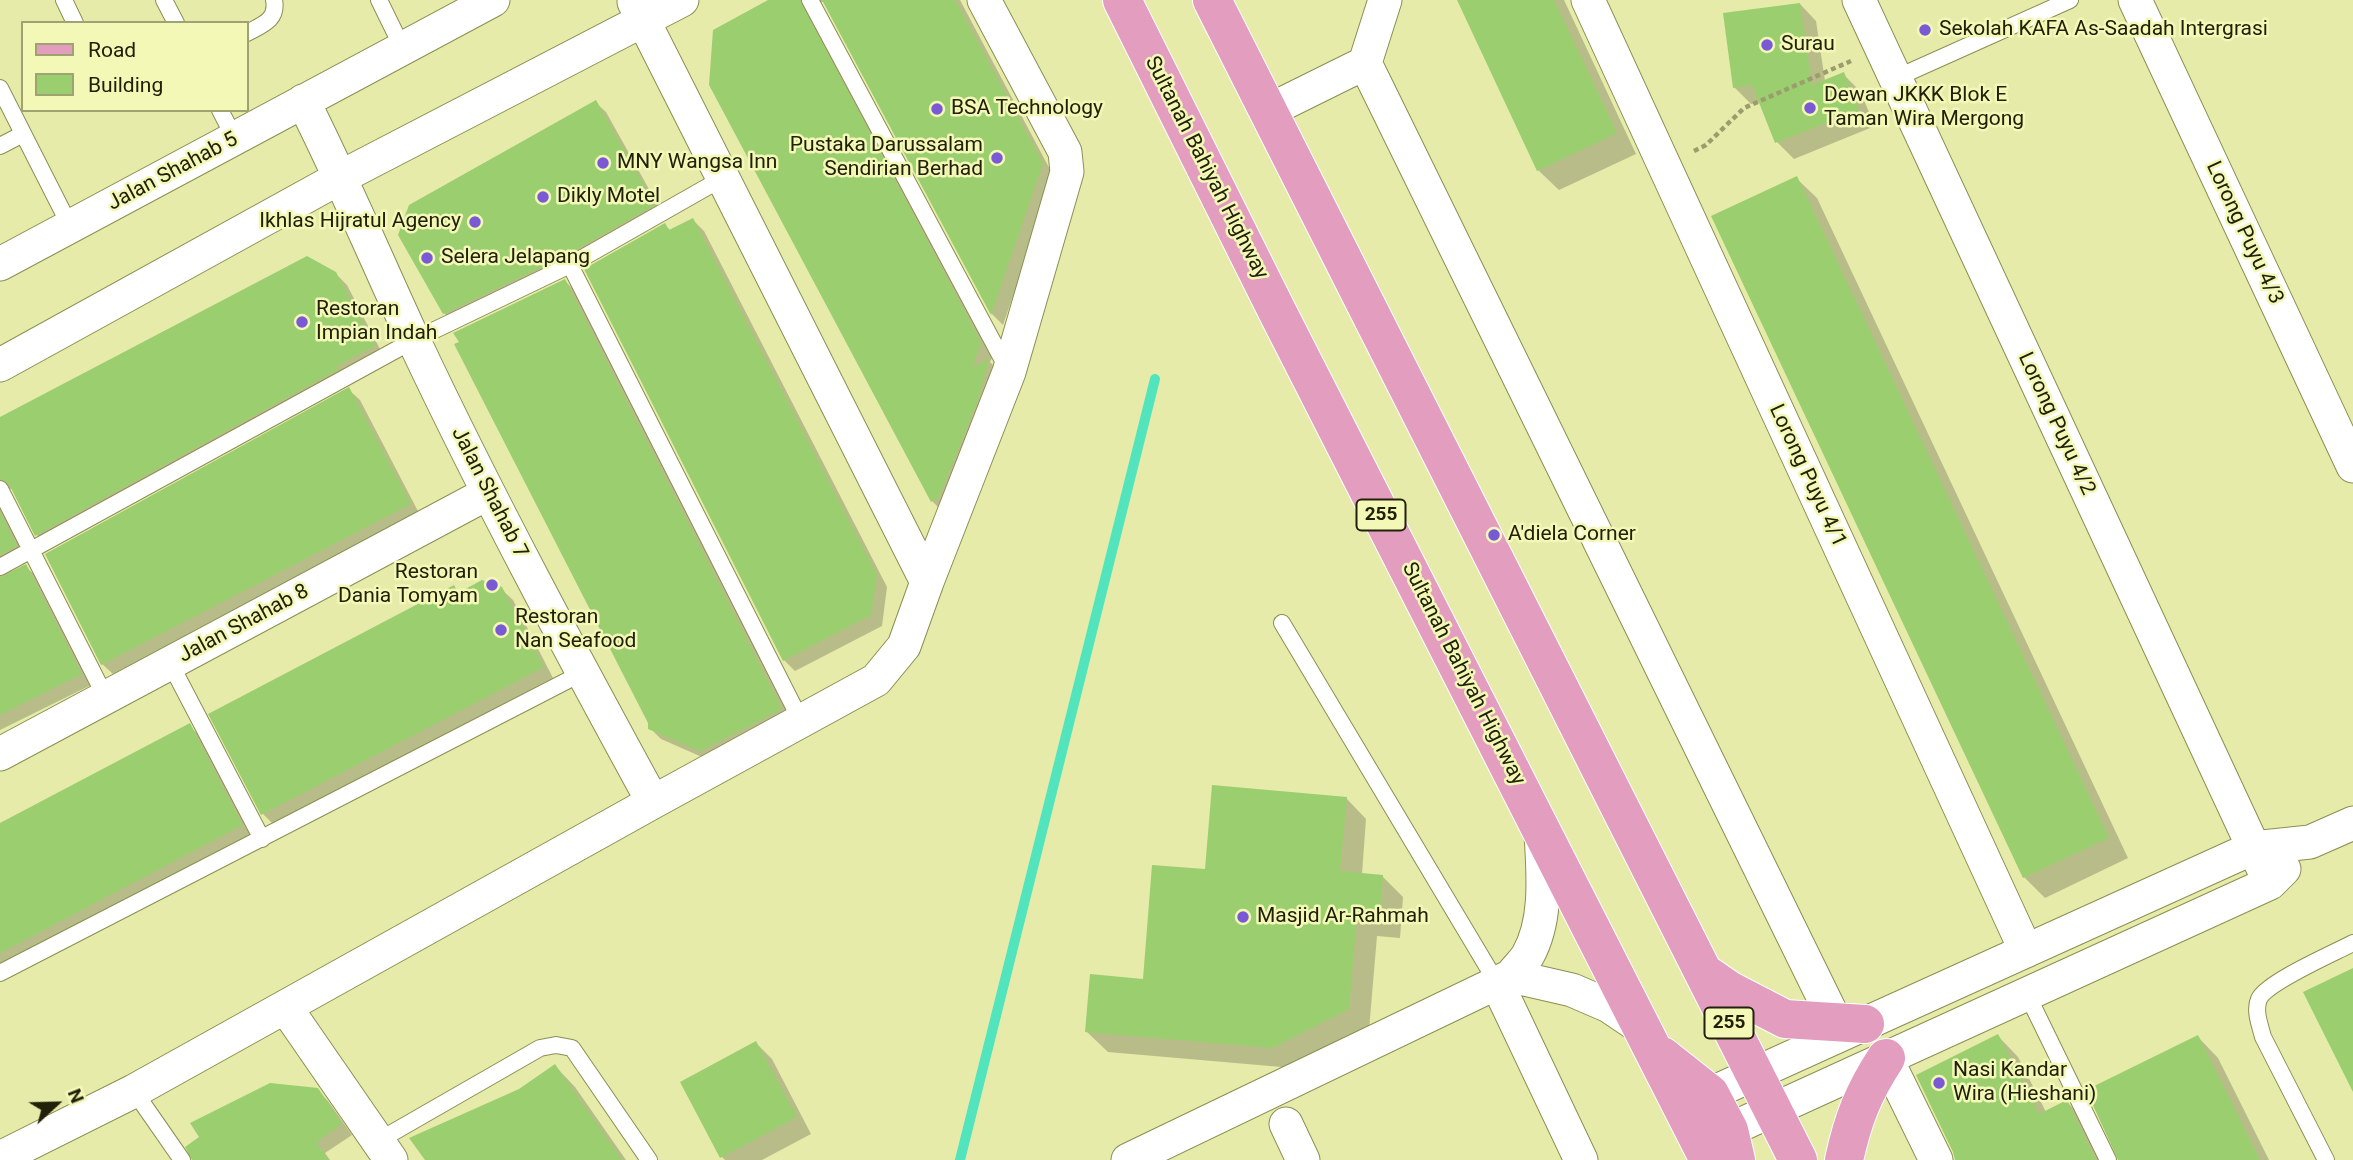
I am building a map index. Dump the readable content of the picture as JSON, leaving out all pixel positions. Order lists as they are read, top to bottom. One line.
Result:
{"streets":{"main road":["Sultanah Bahiyah Highway","255"],"street":["Jalan Shahab 5","Lorong Puyu 4/3","Lorong Puyu 4/2","Lorong Puyu 4/1","Jalan Shahab 7","Jalan Shahab 8"]},"crossings":[["Jalan Shahab 5","Jalan Shahab 7"],["Jalan Shahab 7","Jalan Shahab 8"]],"places":["Sekolah KAFA As-Saadah Intergrasi","Surau","Dewan JKKK Blok E Taman Wira Mergong","BSA Technology","Pustaka Darussalam Sendirian Berhad","MNY Wangsa Inn","Dikly Motel","Ikhlas Hijratul Agency","Selera Jelapang","Restoran Impian Indah","A'diela Corner","Restoran Dania Tomyam","Restoran Nan Seafood","Masjid Ar-Rahmah","Nasi Kandar Wira (Hieshani)"],"legend":["Road","Building"],"north":"right"}
